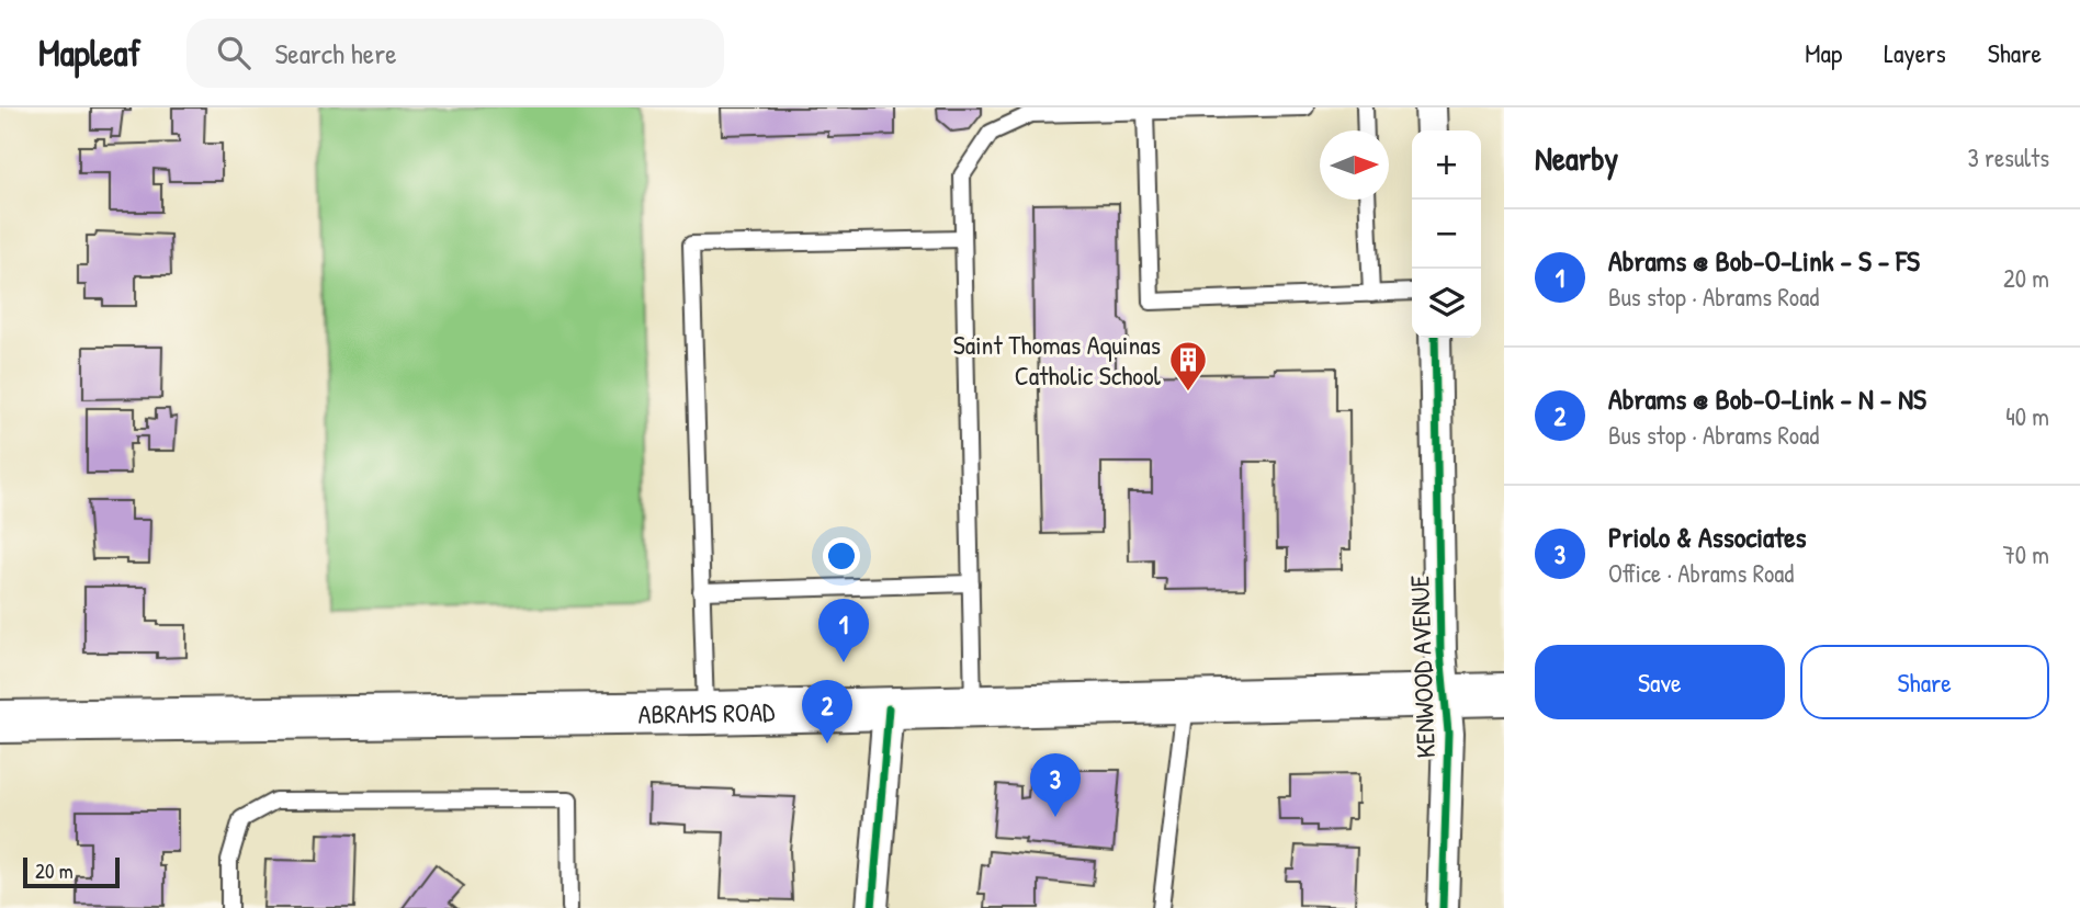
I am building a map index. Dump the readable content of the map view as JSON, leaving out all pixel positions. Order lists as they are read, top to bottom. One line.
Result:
{"streets":{"main road":["ABRAMS ROAD"],"street":["KENWOOD AVENUE"]},"crossings":[["KENWOOD AVENUE","ABRAMS ROAD"]],"places":{"building":["Saint Thomas Aquinas Catholic School"]},"scale_bar":"20 m","north":"right","page":{"header":"Mapleaf","search":"Search here","nav":["Map","Layers","Share"],"heading":["Nearby","3 results"],"map_buttons":["+","−"],"list":[{"mark":"1","name":"Abrams @ Bob-O-Link - S - FS","note":"Bus stop · Abrams Road","value":"20 m"},{"mark":"2","name":"Abrams @ Bob-O-Link - N - NS","note":"Bus stop · Abrams Road","value":"40 m"},{"mark":"3","name":"Priolo & Associates","note":"Office · Abrams Road","value":"70 m"}],"pins":["1","2","3"],"buttons":["Save","Share"],"scale":"20 m"}}
